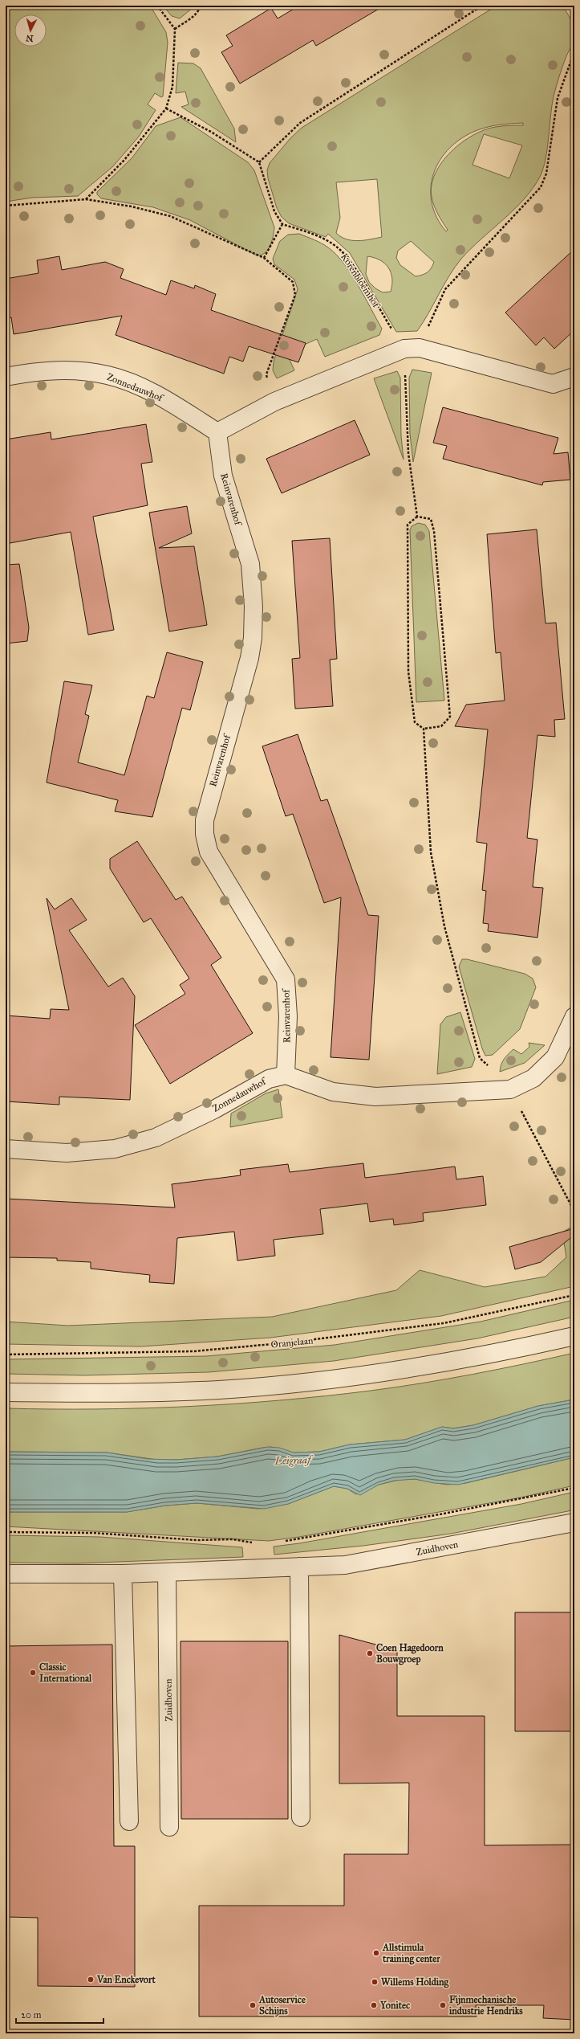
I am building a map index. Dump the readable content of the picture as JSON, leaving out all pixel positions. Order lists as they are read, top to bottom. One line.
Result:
{"streets":{"street":["Zonnedauwhof","Reinvarenhof","Zuidhoven"],"path":["Korenbloemhof","Oranjelaan"]},"crossings":[["Zonnedauwhof","Reinvarenhof"]],"water":["Leigraaf"],"places":["Coen Hagedoorn Bouwgroep","Classic International","Allstimula training center","Van Enckevort","Willems Holding","Autoservice Schijns","Yonitec","Fijnmechanische industrie Hendriks"],"scale_bar":"20 m","north":"bottom"}
